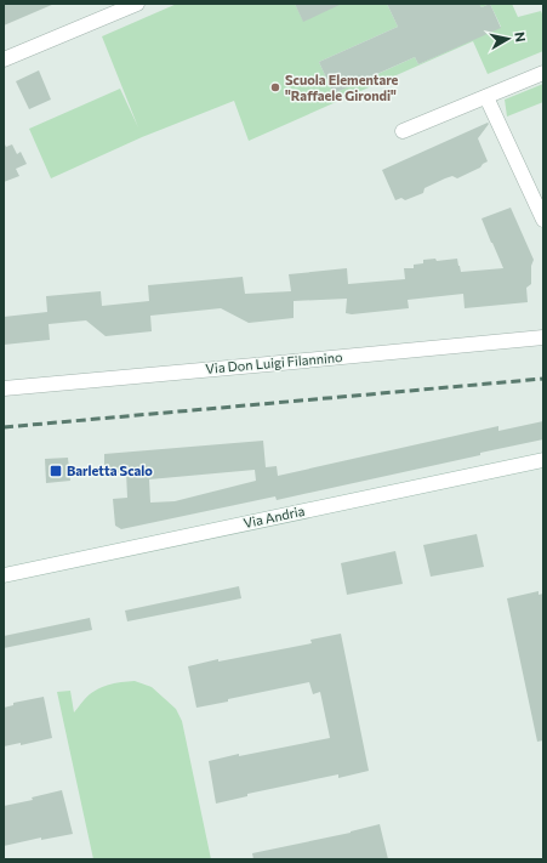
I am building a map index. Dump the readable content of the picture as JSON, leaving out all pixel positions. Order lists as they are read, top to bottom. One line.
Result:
{"streets":{"street":["Via Don Luigi Filannino","Via Andria"]},"places":{"other":["Scuola Elementare \"Raffaele Girondi\""],"transit":["Barletta Scalo"]},"north":"right"}
